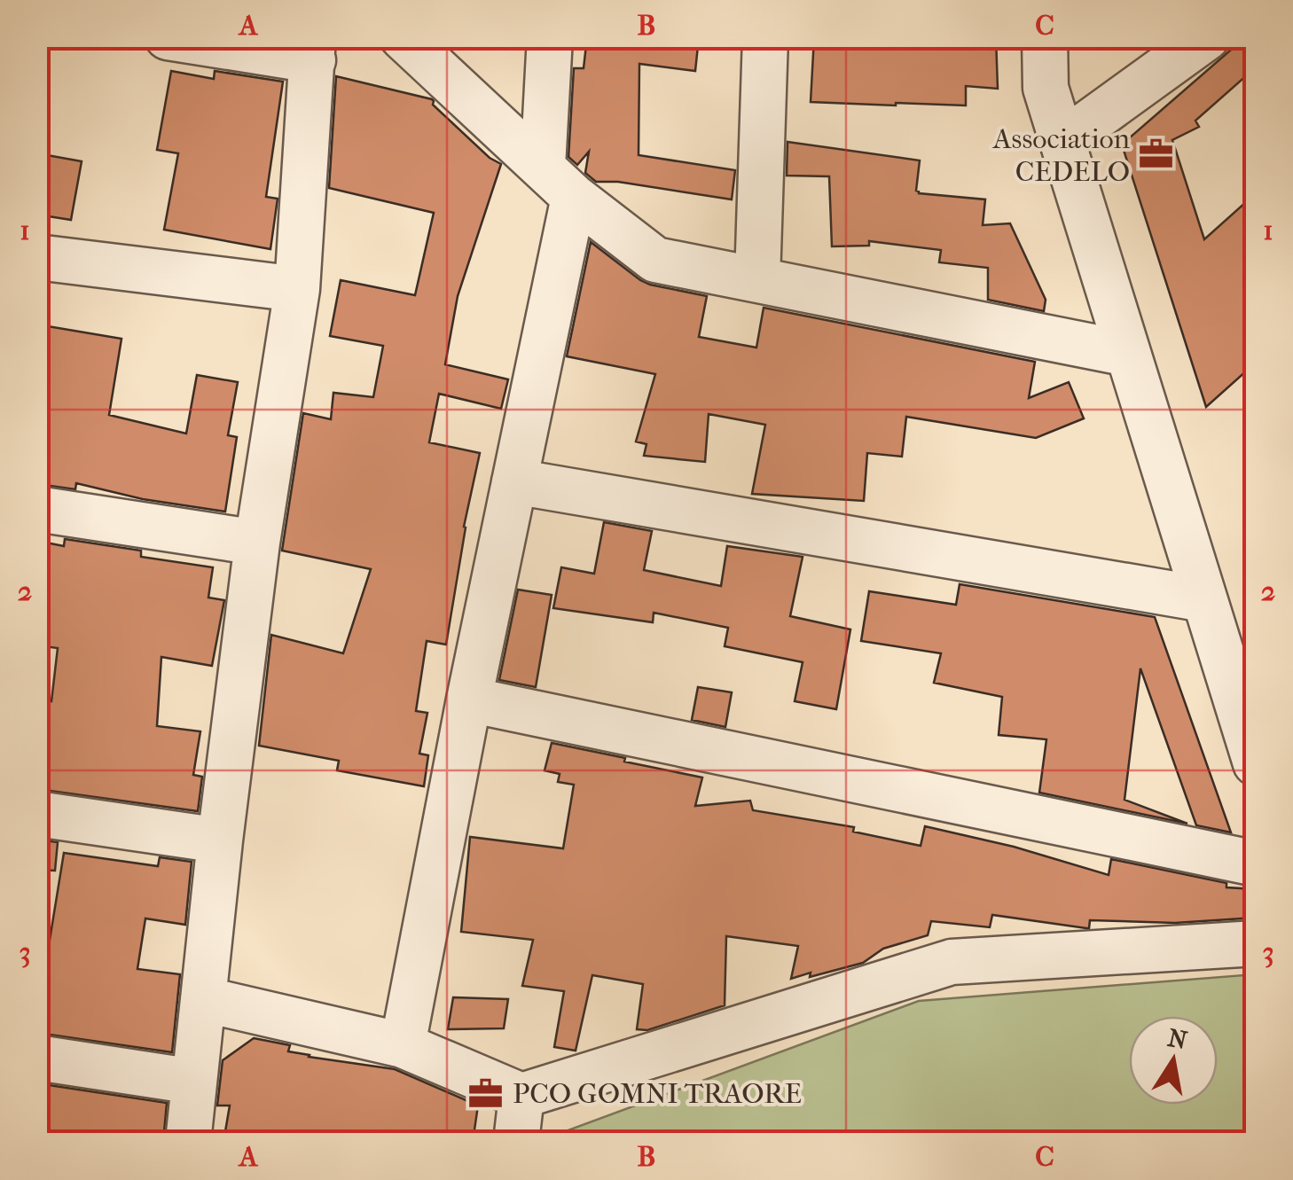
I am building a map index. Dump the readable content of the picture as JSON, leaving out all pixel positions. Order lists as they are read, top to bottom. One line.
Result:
{"places":{"office":["Association CEDELO","PCO GOMNI TRAORE"]},"north":"top","grid":{"columns":["A","B","C"],"rows":["1","2","3"]}}
